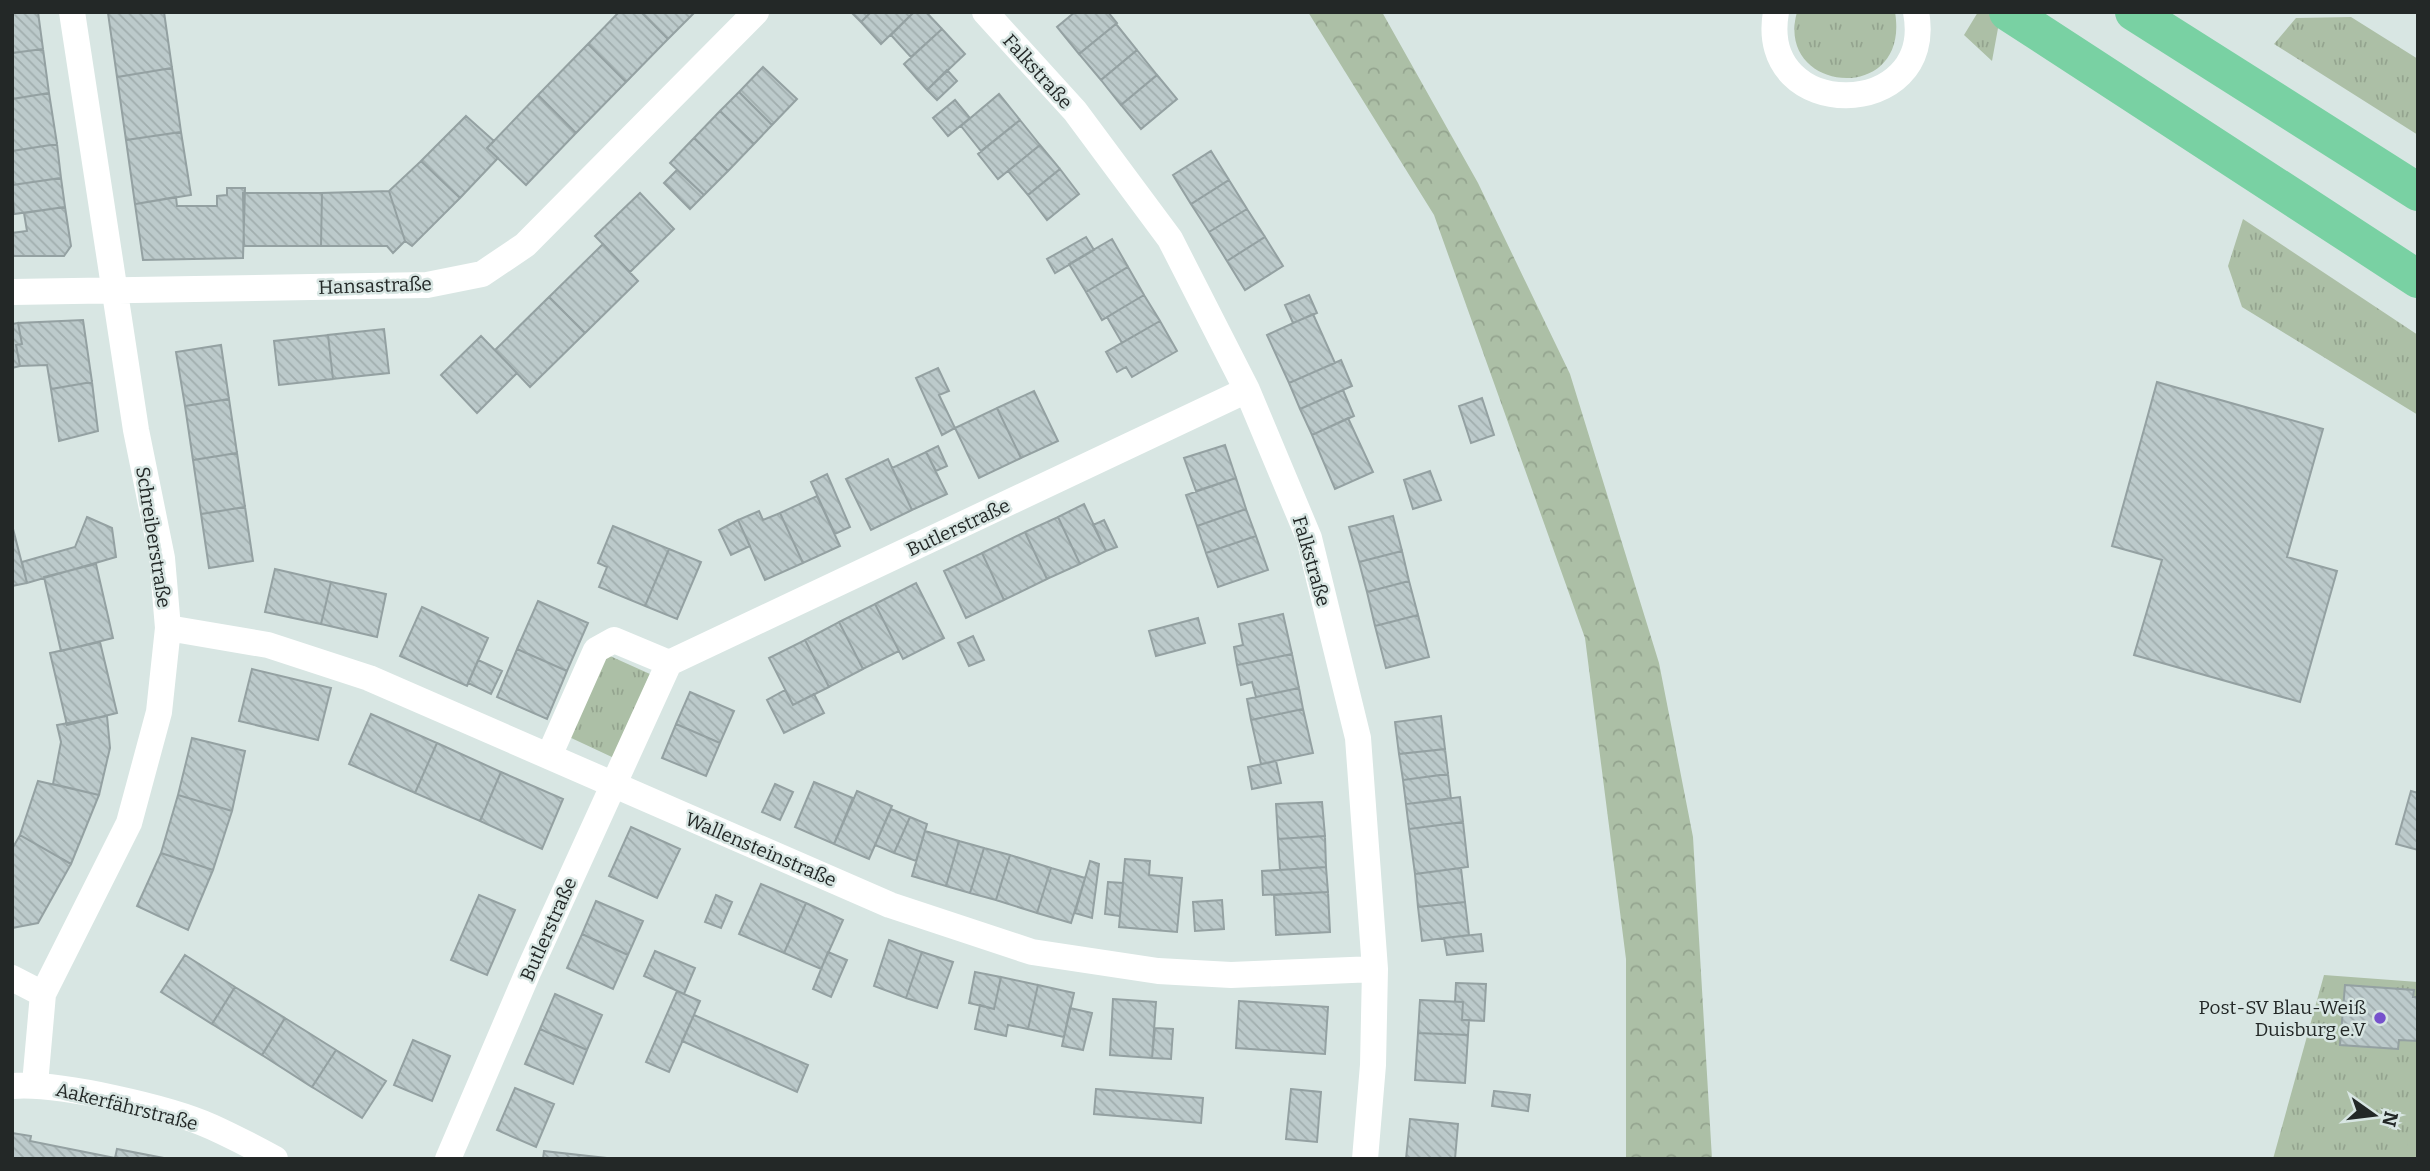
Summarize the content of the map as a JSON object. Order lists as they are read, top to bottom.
{
  "streets": {
    "street": [
      "Falkstraße",
      "Hansastraße",
      "Butlerstraße",
      "Schreiberstraße",
      "Wallensteinstraße",
      "Aakerfährstraße"
    ]
  },
  "crossings": [
    ["Falkstraße", "Butlerstraße"],
    ["Falkstraße", "Wallensteinstraße"],
    ["Hansastraße", "Schreiberstraße"],
    ["Butlerstraße", "Wallensteinstraße"],
    ["Schreiberstraße", "Wallensteinstraße"],
    ["Schreiberstraße", "Aakerfährstraße"]
  ],
  "places": ["Post-SV Blau-Weiß Duisburg e.V"],
  "north": "right"
}
